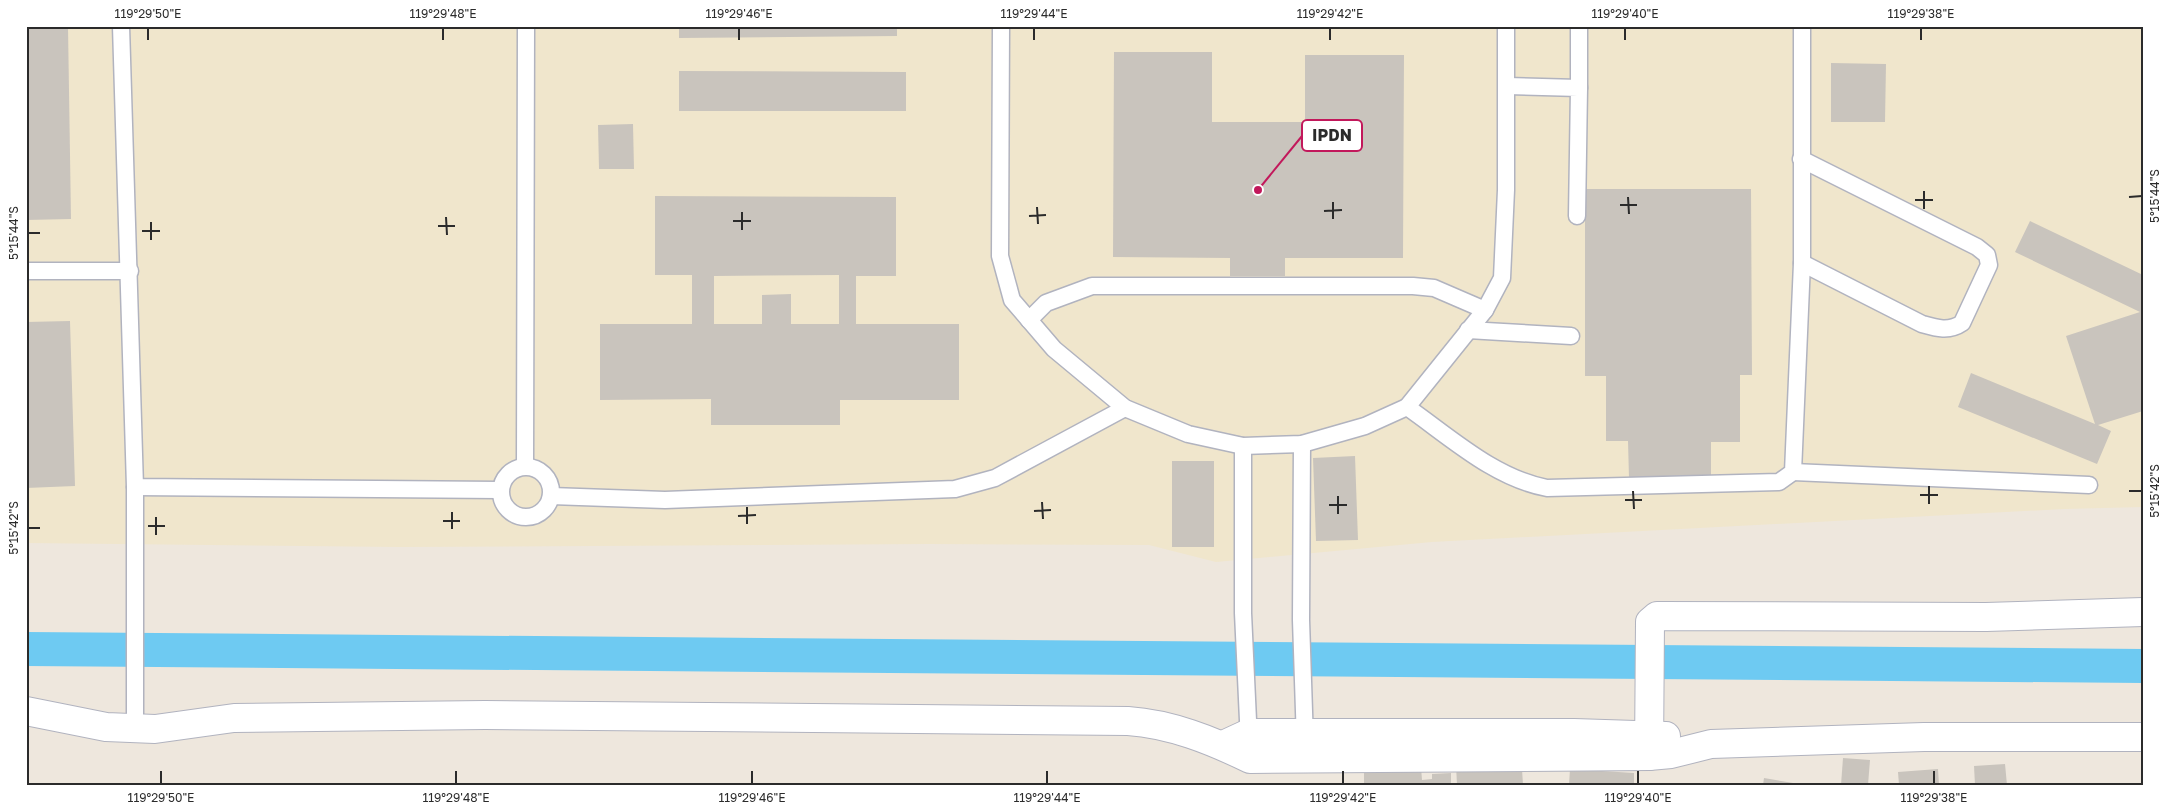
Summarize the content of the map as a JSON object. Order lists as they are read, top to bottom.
{
  "places": ["IPDN"],
  "coordinates": [
    "119°29'50\"E",
    "119°29'48\"E",
    "119°29'46\"E",
    "119°29'44\"E",
    "119°29'42\"E",
    "119°29'40\"E",
    "119°29'38\"E",
    "5°15'44\"S",
    "5°15'42\"S"
  ]
}
